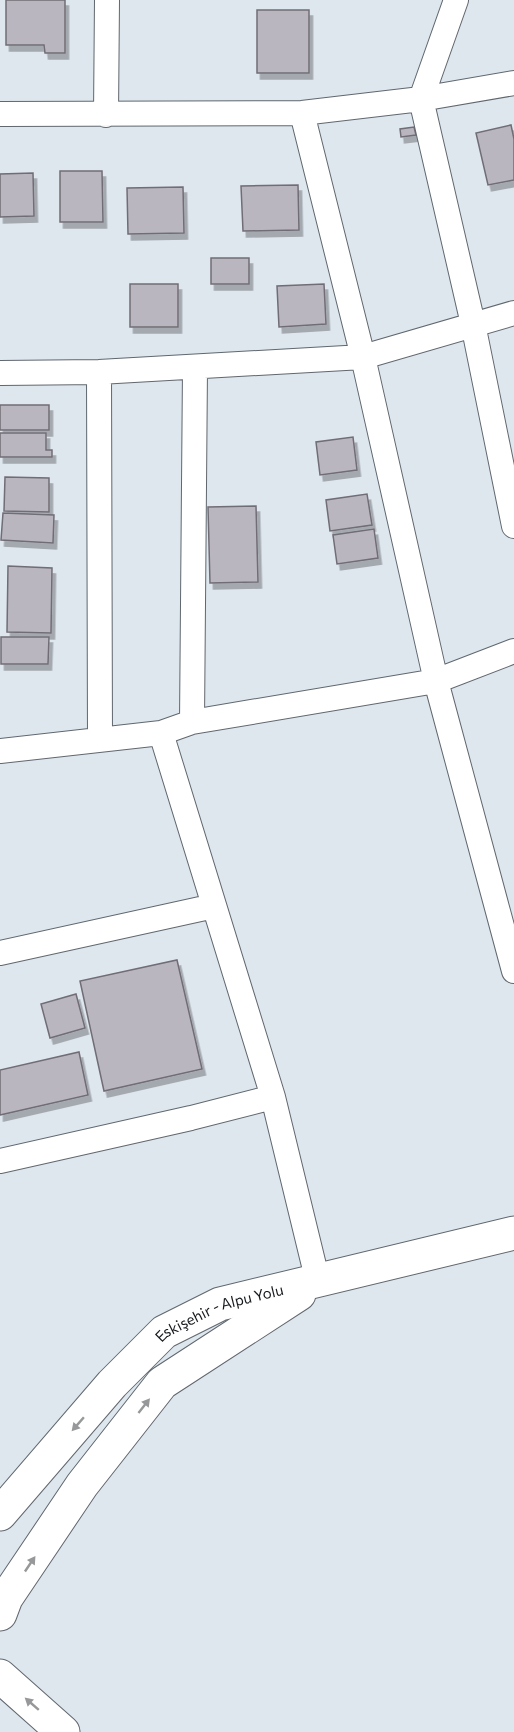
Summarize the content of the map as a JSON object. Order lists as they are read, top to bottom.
{
  "streets": {
    "main road": ["Eskişehir - Alpu Yolu"]
  }
}
